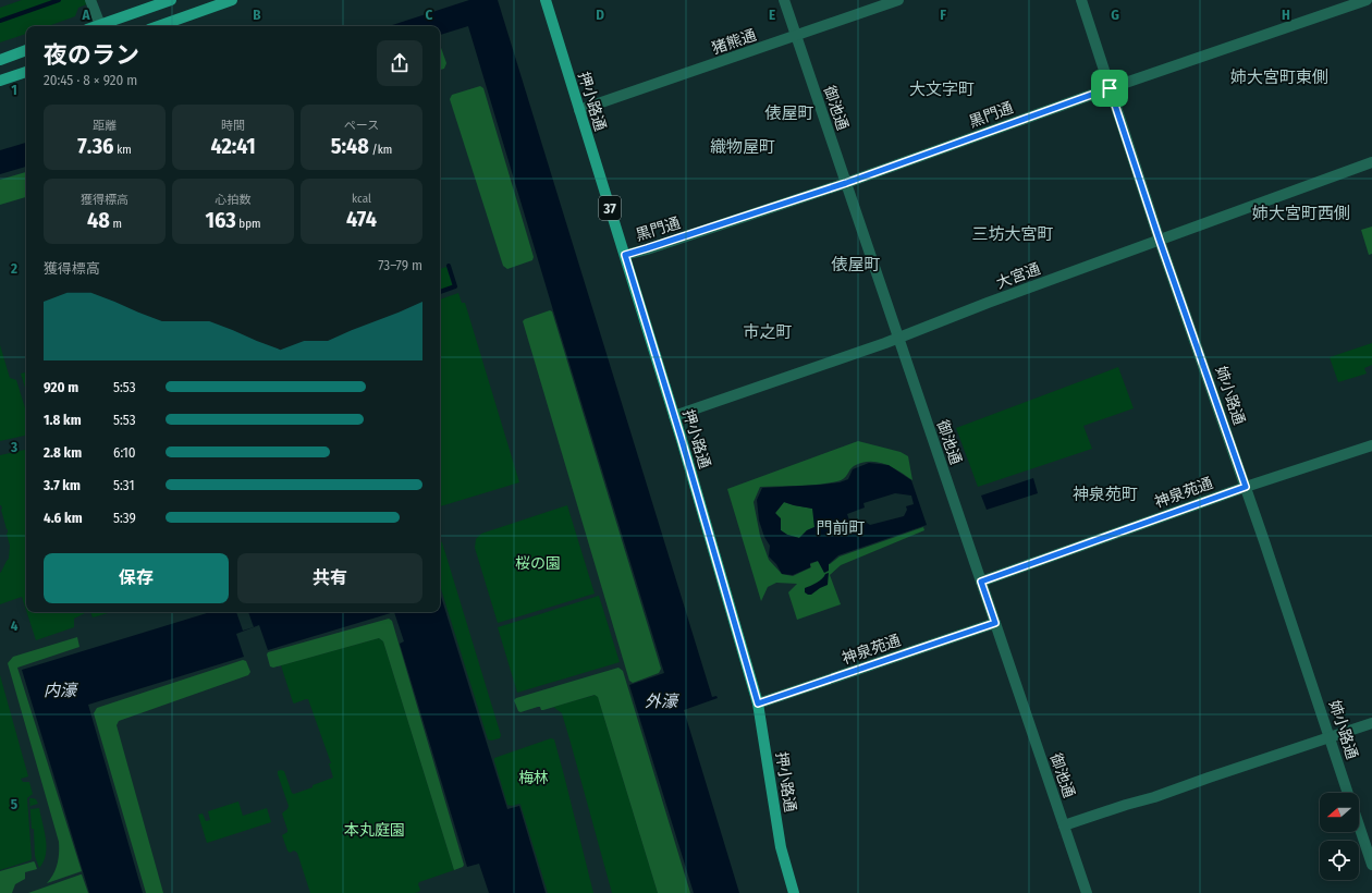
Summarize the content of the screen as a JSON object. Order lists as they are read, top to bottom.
{
  "streets": {
    "main road": ["押小路通", "37"],
    "street": [
      "猪熊通",
      "御池通",
      "黒門通",
      "大宮通",
      "姉小路通",
      "神泉苑通"
    ]
  },
  "crossings": [
    ["猪熊通", "押小路通"],
    ["猪熊通", "御池通"],
    ["押小路通", "黒門通"],
    ["押小路通", "大宮通"],
    ["押小路通", "神泉苑通"],
    ["御池通", "黒門通"],
    ["御池通", "大宮通"],
    ["御池通", "神泉苑通"],
    ["黒門通", "姉小路通"],
    ["大宮通", "姉小路通"],
    ["姉小路通", "神泉苑通"]
  ],
  "districts": [
    "姉大宮町東側",
    "大文字町",
    "俵屋町",
    "織物屋町",
    "姉大宮町西側",
    "三坊大宮町",
    "俵屋町",
    "市之町",
    "神泉苑町",
    "門前町"
  ],
  "water": ["内濠", "外濠"],
  "parks": ["桜の園", "梅林", "本丸庭園"],
  "north": "left",
  "page": {
    "heading": ["夜のラン", "20:45 · 8 × 920 m"],
    "stats": [
      ["距離", "7.36 km"],
      ["時間", "42:41"],
      ["ペース", "5:48 /km"],
      ["獲得標高", "48 m"],
      ["心拍数", "163 bpm"],
      ["kcal", "474"]
    ],
    "chart": ["獲得標高", "73–79 m"],
    "list": [
      {
        "name": "920 m",
        "note": "5:53"
      },
      {
        "name": "1.8 km",
        "note": "5:53"
      },
      {
        "name": "2.8 km",
        "note": "6:10"
      },
      {
        "name": "3.7 km",
        "note": "5:31"
      },
      {
        "name": "4.6 km",
        "note": "5:39"
      }
    ],
    "buttons": ["保存", "共有"]
  },
  "grid": {
    "columns": [
      "A",
      "B",
      "C",
      "D",
      "E",
      "F",
      "G",
      "H"
    ],
    "rows": [
      "1",
      "2",
      "3",
      "4",
      "5"
    ]
  }
}
